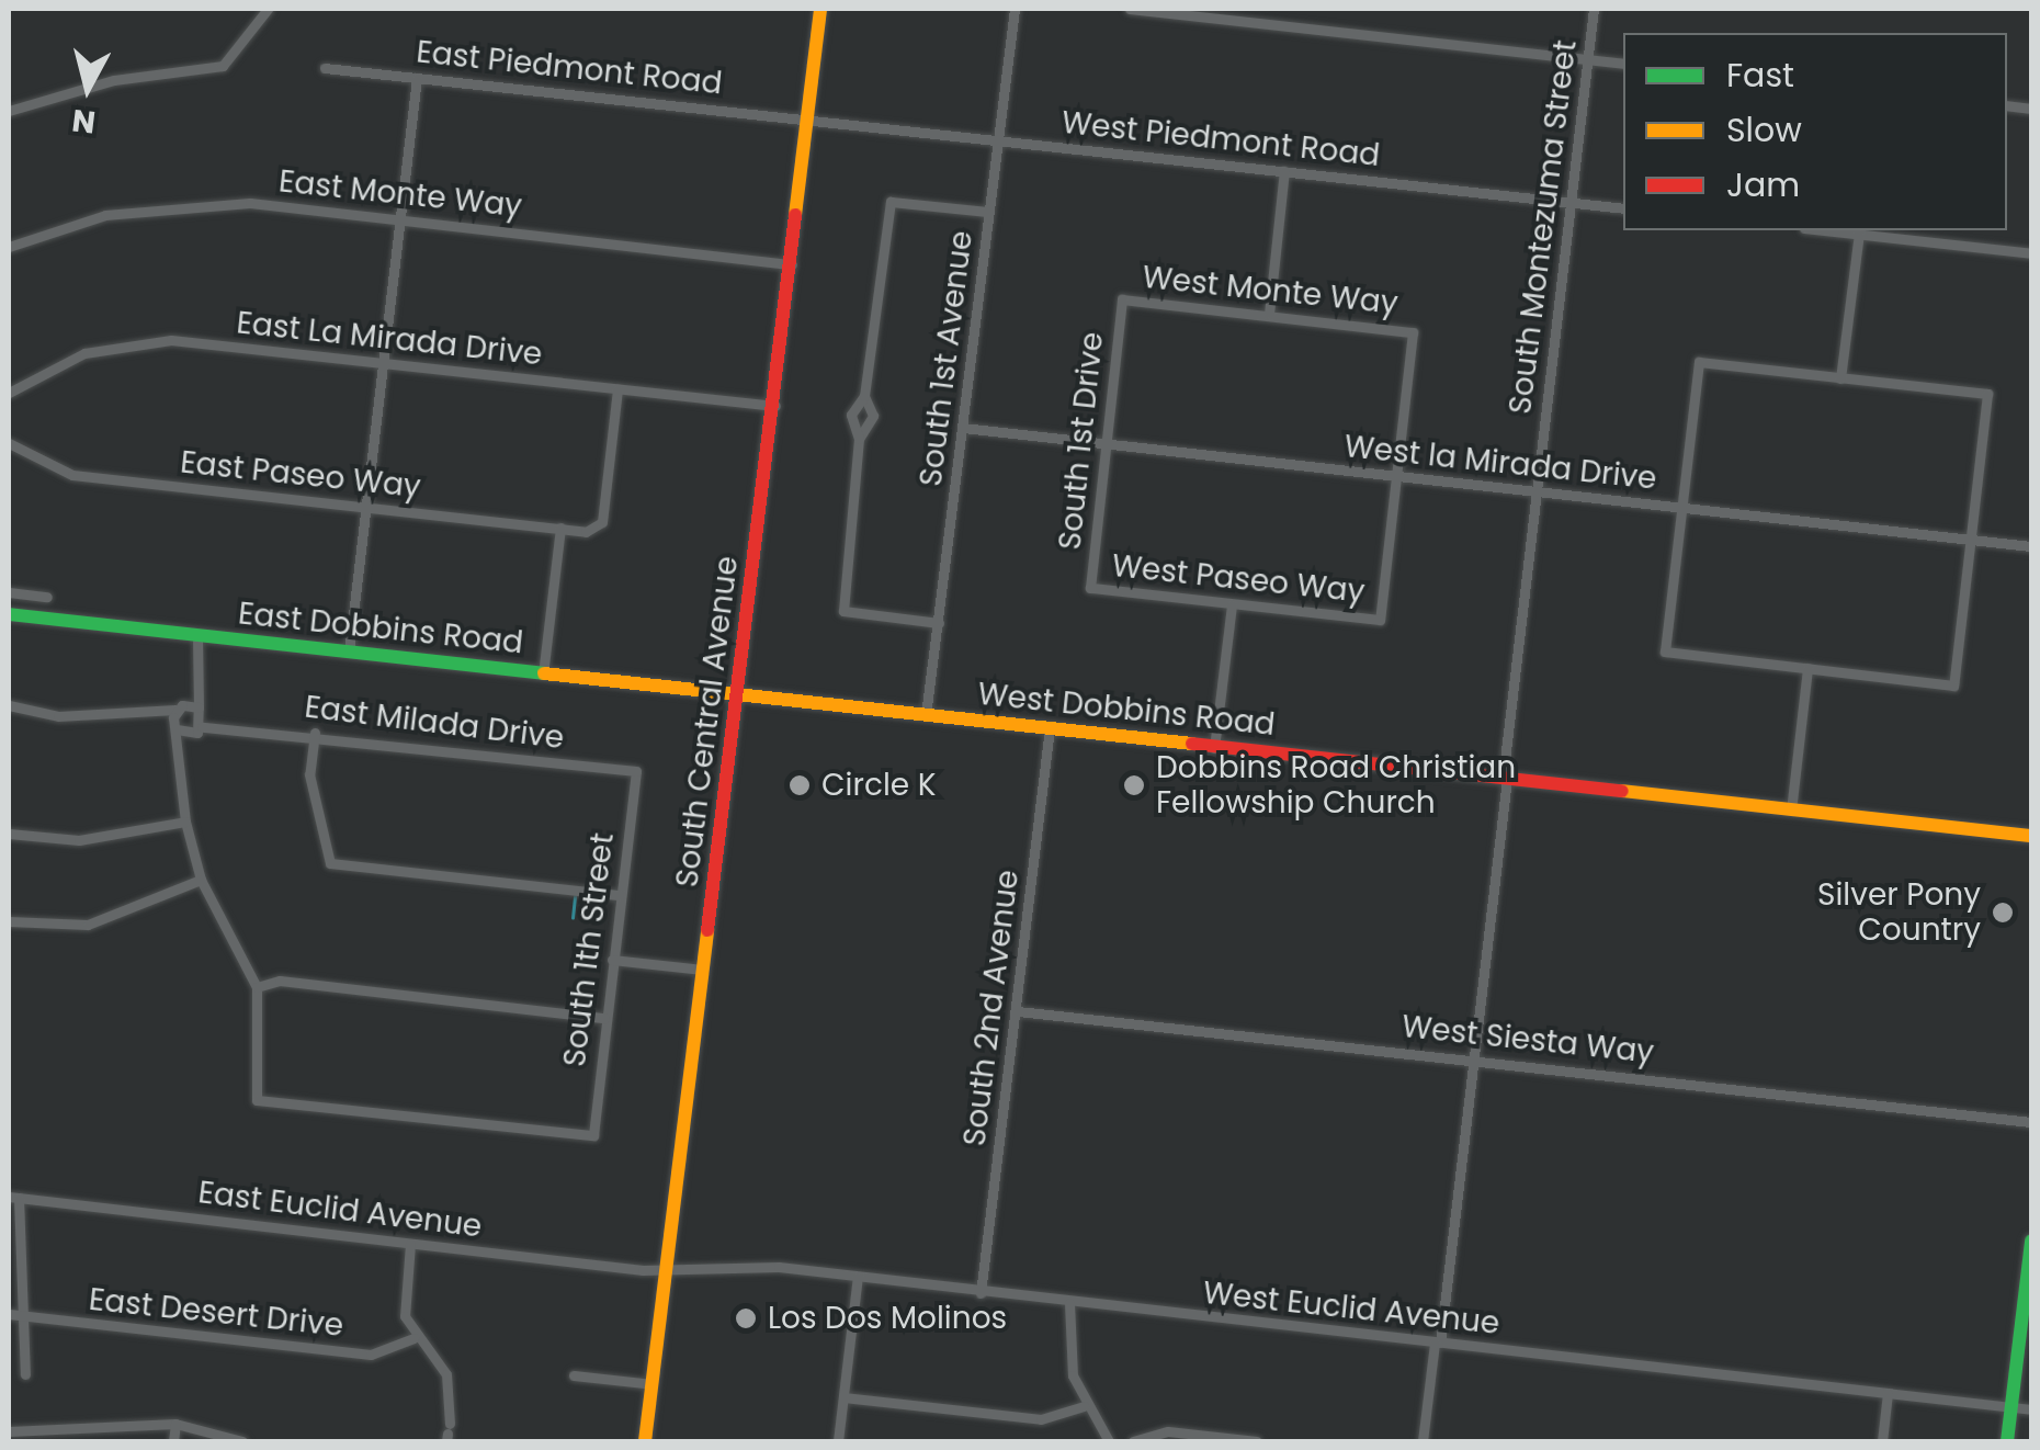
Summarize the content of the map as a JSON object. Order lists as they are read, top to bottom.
{
  "streets": {
    "main road": ["East Dobbins Road", "West Dobbins Road", "South Central Avenue"],
    "street": [
      "East Piedmont Road",
      "West Piedmont Road",
      "East Monte Way",
      "South Montezuma Street",
      "West Monte Way",
      "East La Mirada Drive",
      "South 1st Avenue",
      "South 1st Drive",
      "West la Mirada Drive",
      "East Paseo Way",
      "West Paseo Way",
      "East Milada Drive",
      "South 1th Street",
      "South 2nd Avenue",
      "West Siesta Way",
      "East Euclid Avenue",
      "West Euclid Avenue",
      "East Desert Drive"
    ]
  },
  "crossings": [
    ["East Piedmont Road", "West Piedmont Road"],
    ["East Piedmont Road", "South Central Avenue"],
    ["West Piedmont Road", "South Montezuma Street"],
    ["West Piedmont Road", "South 1st Avenue"],
    ["West Piedmont Road", "South Central Avenue"],
    ["East Monte Way", "South Central Avenue"],
    ["South Montezuma Street", "West la Mirada Drive"],
    ["South Montezuma Street", "West Dobbins Road"],
    ["South Montezuma Street", "West Siesta Way"],
    ["South Montezuma Street", "West Euclid Avenue"],
    ["West Monte Way", "South 1st Drive"],
    ["West Monte Way", "West la Mirada Drive"],
    ["West Monte Way", "West Paseo Way"],
    ["East La Mirada Drive", "East Paseo Way"],
    ["East La Mirada Drive", "South Central Avenue"],
    ["South 1st Avenue", "West la Mirada Drive"],
    ["South 1st Avenue", "West Dobbins Road"],
    ["South 1st Drive", "West la Mirada Drive"],
    ["South 1st Drive", "West Paseo Way"],
    ["West la Mirada Drive", "West Paseo Way"],
    ["East Dobbins Road", "West Dobbins Road"],
    ["East Dobbins Road", "South Central Avenue"],
    ["West Dobbins Road", "South Central Avenue"],
    ["West Dobbins Road", "South 2nd Avenue"],
    ["South Central Avenue", "East Euclid Avenue"],
    ["South Central Avenue", "West Euclid Avenue"],
    ["East Milada Drive", "South 1th Street"],
    ["South 2nd Avenue", "West Siesta Way"],
    ["South 2nd Avenue", "West Euclid Avenue"],
    ["East Euclid Avenue", "West Euclid Avenue"]
  ],
  "places": [
    "Circle K",
    "Dobbins Road Christian Fellowship Church",
    "Silver Pony Country",
    "Los Dos Molinos"
  ],
  "legend": ["Fast", "Slow", "Jam"],
  "north": "bottom"
}
